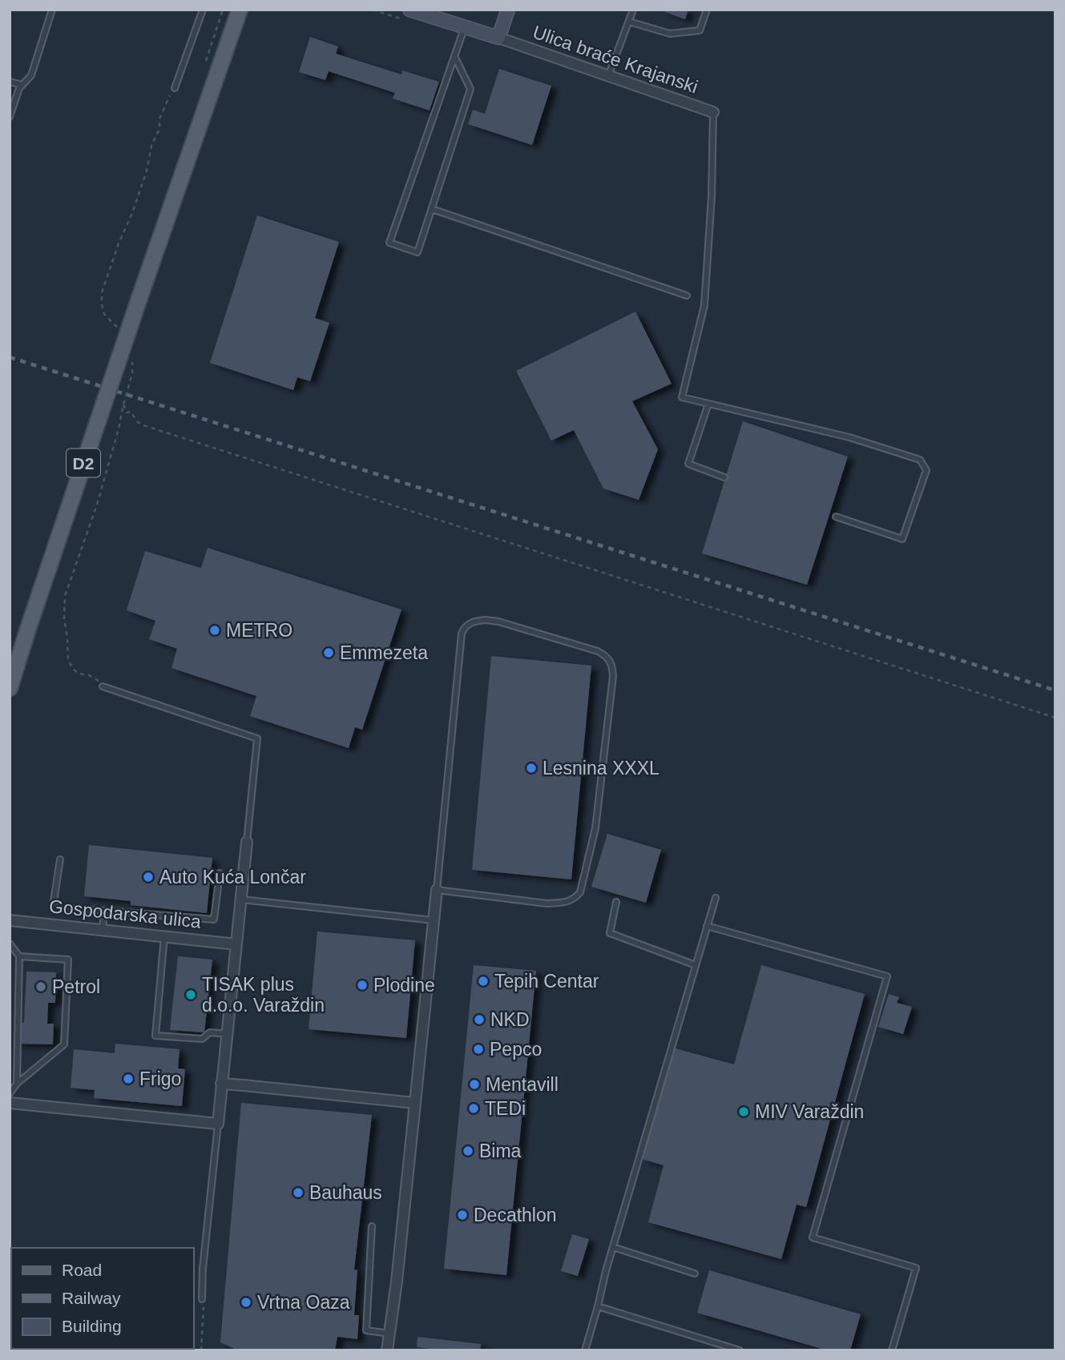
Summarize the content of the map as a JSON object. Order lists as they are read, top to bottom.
{
  "streets": {
    "main road": ["Ulica braće Krajanski", "D2"],
    "street": ["Gospodarska ulica"]
  },
  "places": [
    "METRO",
    "Emmezeta",
    "Lesnina XXXL",
    "Auto Kuća Lončar",
    "Tepih Centar",
    "Plodine",
    "Petrol",
    "TISAK plus d.o.o. Varaždin",
    "NKD",
    "Pepco",
    "Frigo",
    "Mentavill",
    "TEDi",
    "MIV Varaždin",
    "Bima",
    "Bauhaus",
    "Decathlon",
    "Vrtna Oaza"
  ],
  "legend": ["Road", "Railway", "Building"]
}
